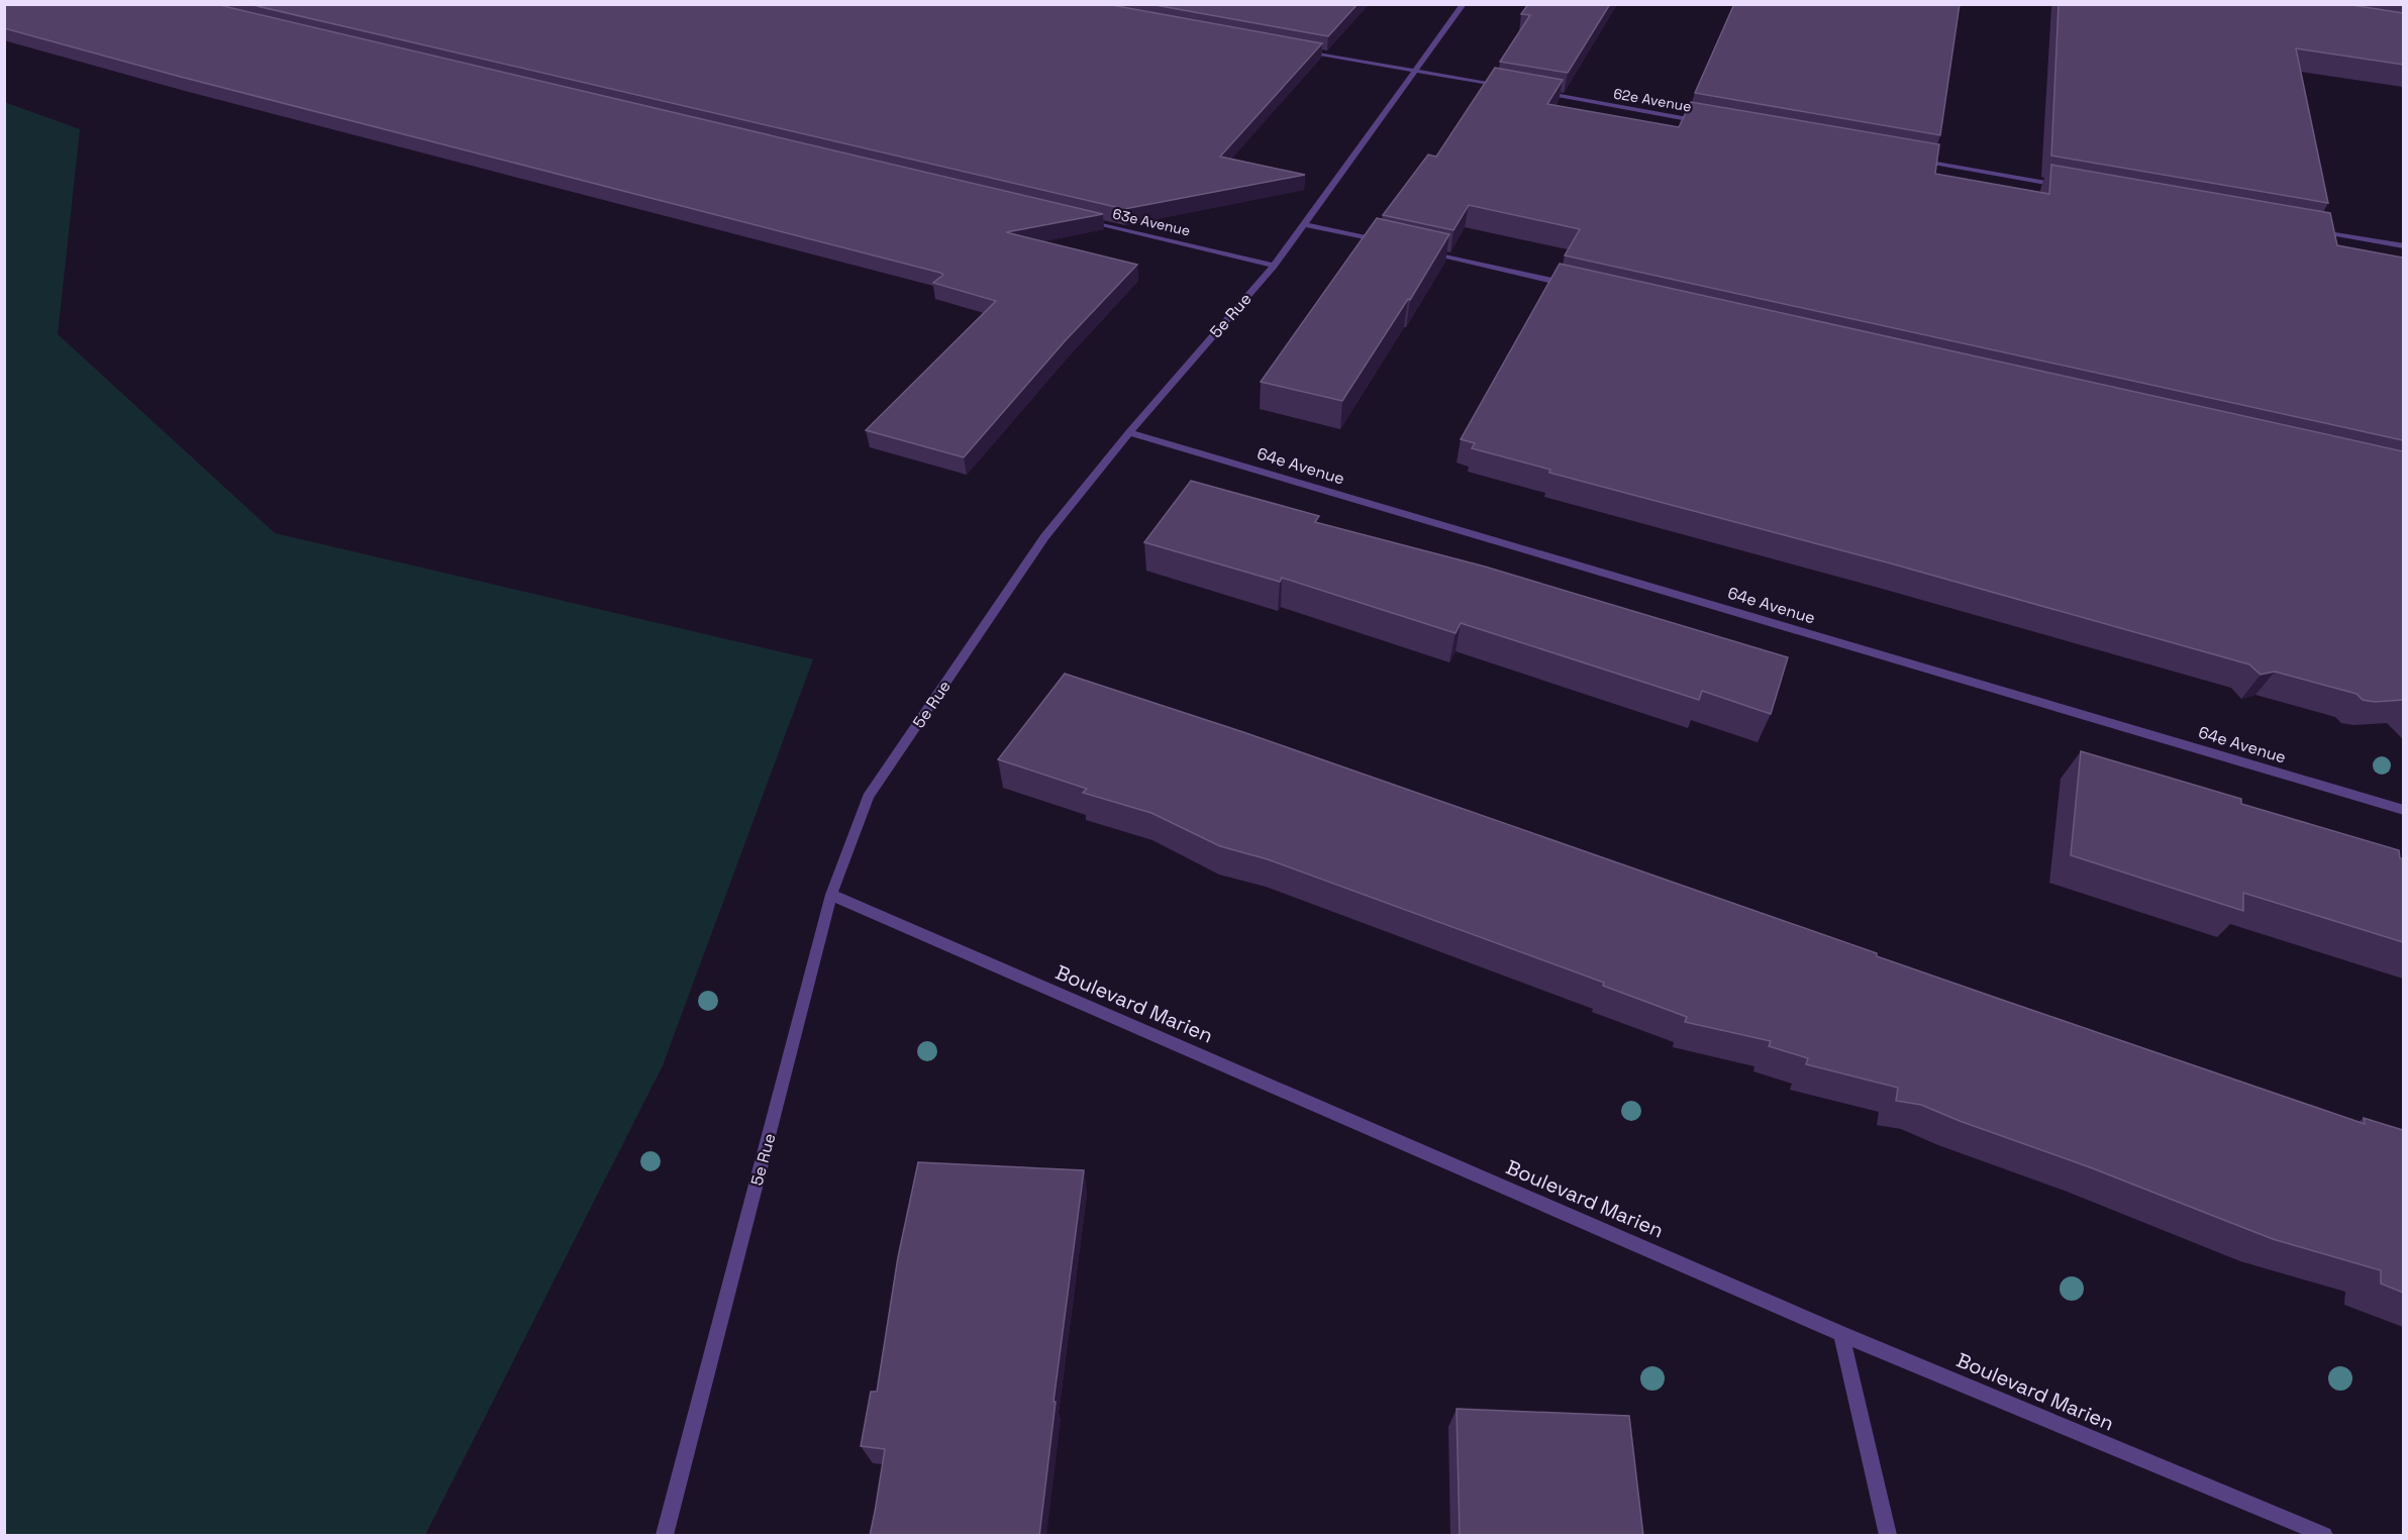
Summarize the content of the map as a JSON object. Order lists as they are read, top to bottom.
{
  "streets": {
    "street": [
      "62e Avenue",
      "63e Avenue",
      "5e Rue",
      "64e Avenue",
      "Boulevard Marien"
    ]
  },
  "crossings": [
    ["63e Avenue", "5e Rue"],
    ["5e Rue", "64e Avenue"],
    ["5e Rue", "Boulevard Marien"]
  ]
}
